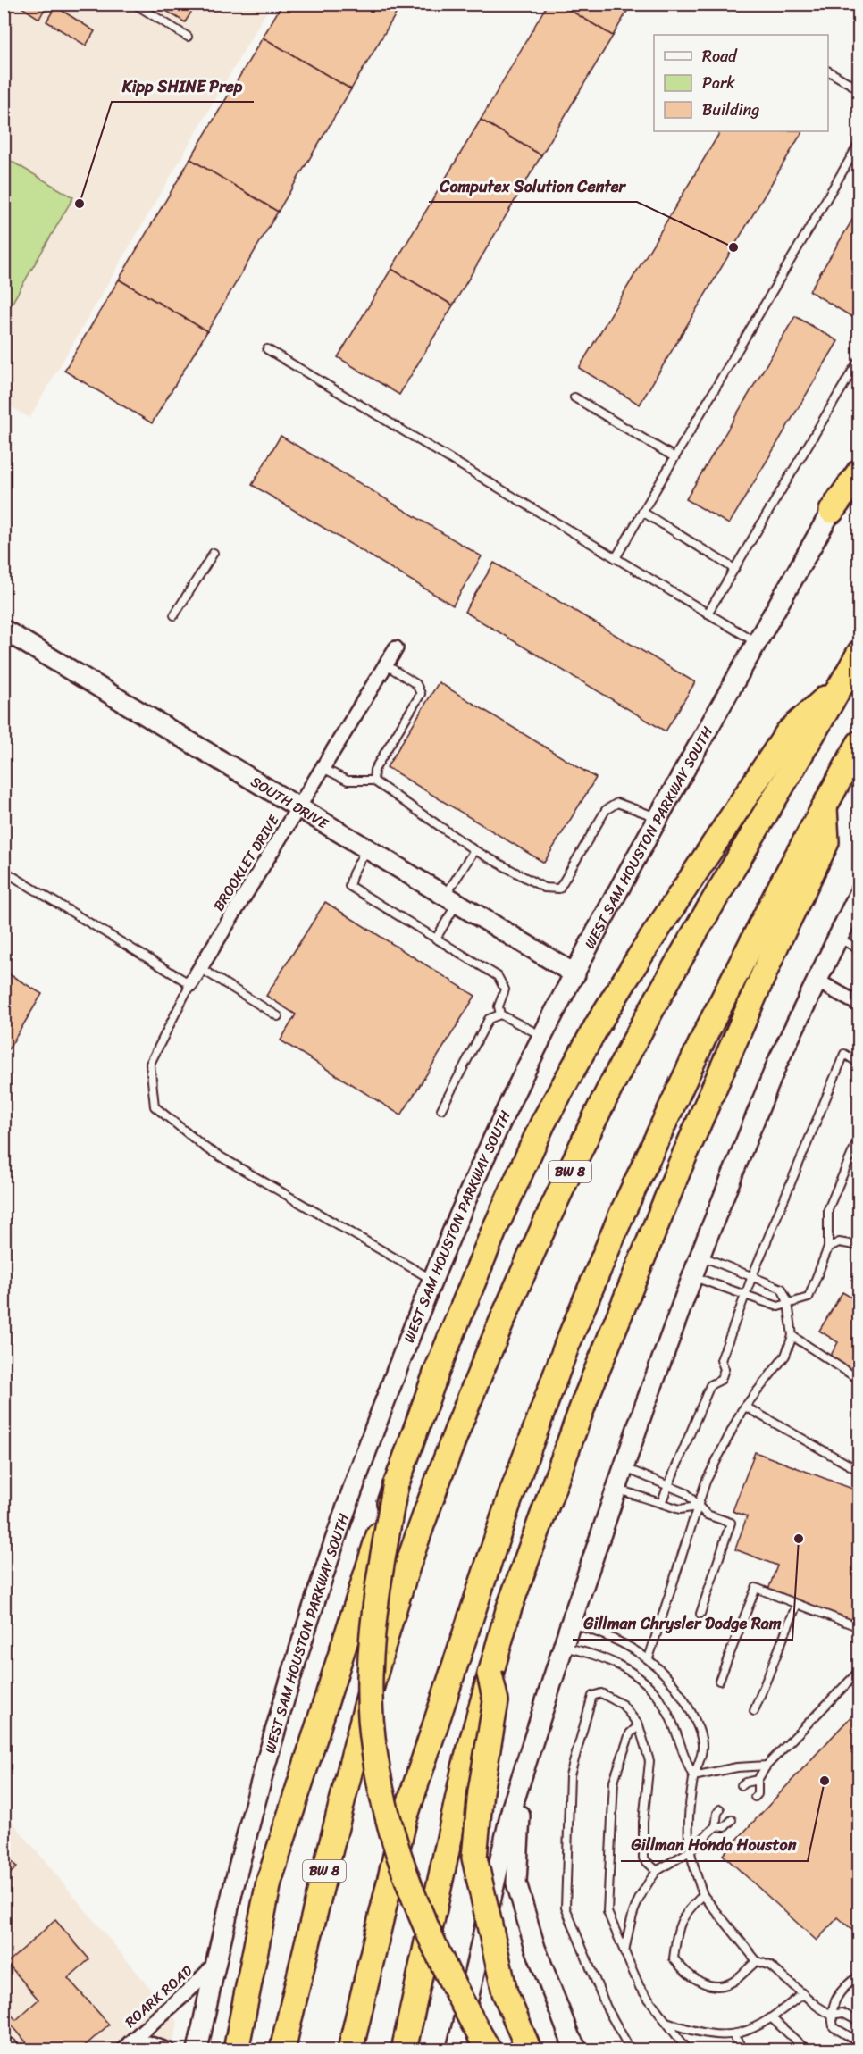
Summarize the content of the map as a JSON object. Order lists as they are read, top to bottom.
{
  "streets": {
    "highway": ["BW 8"],
    "main road": ["SOUTH DRIVE", "WEST SAM HOUSTON PARKWAY SOUTH"],
    "street": ["BROOKLET DRIVE", "ROARK ROAD"]
  },
  "crossings": [
    ["SOUTH DRIVE", "WEST SAM HOUSTON PARKWAY SOUTH"],
    ["SOUTH DRIVE", "BROOKLET DRIVE"],
    ["WEST SAM HOUSTON PARKWAY SOUTH", "ROARK ROAD"]
  ],
  "places": [
    "Kipp SHINE Prep",
    "Computex Solution Center",
    "Gillman Chrysler Dodge Ram",
    "Gillman Honda Houston"
  ],
  "legend": ["Road", "Park", "Building"]
}
